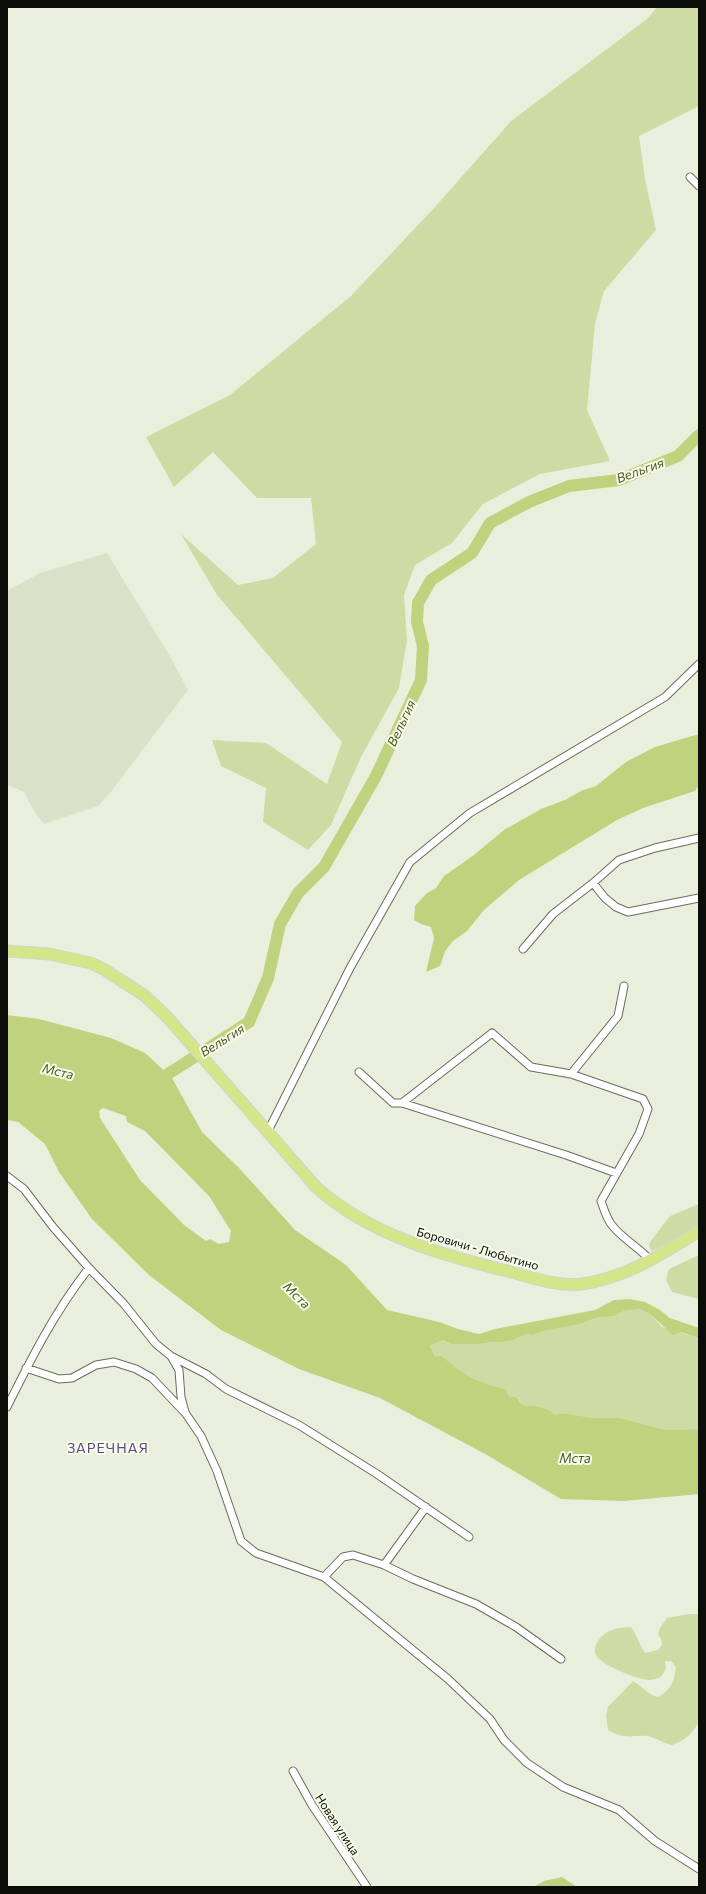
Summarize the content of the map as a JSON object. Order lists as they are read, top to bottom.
{
  "streets": {
    "main road": ["Боровичи - Любытино"],
    "street": ["Новая улица"]
  },
  "districts": ["ЗАРЕЧНАЯ"],
  "water": ["Вельгия", "Мста"]
}
